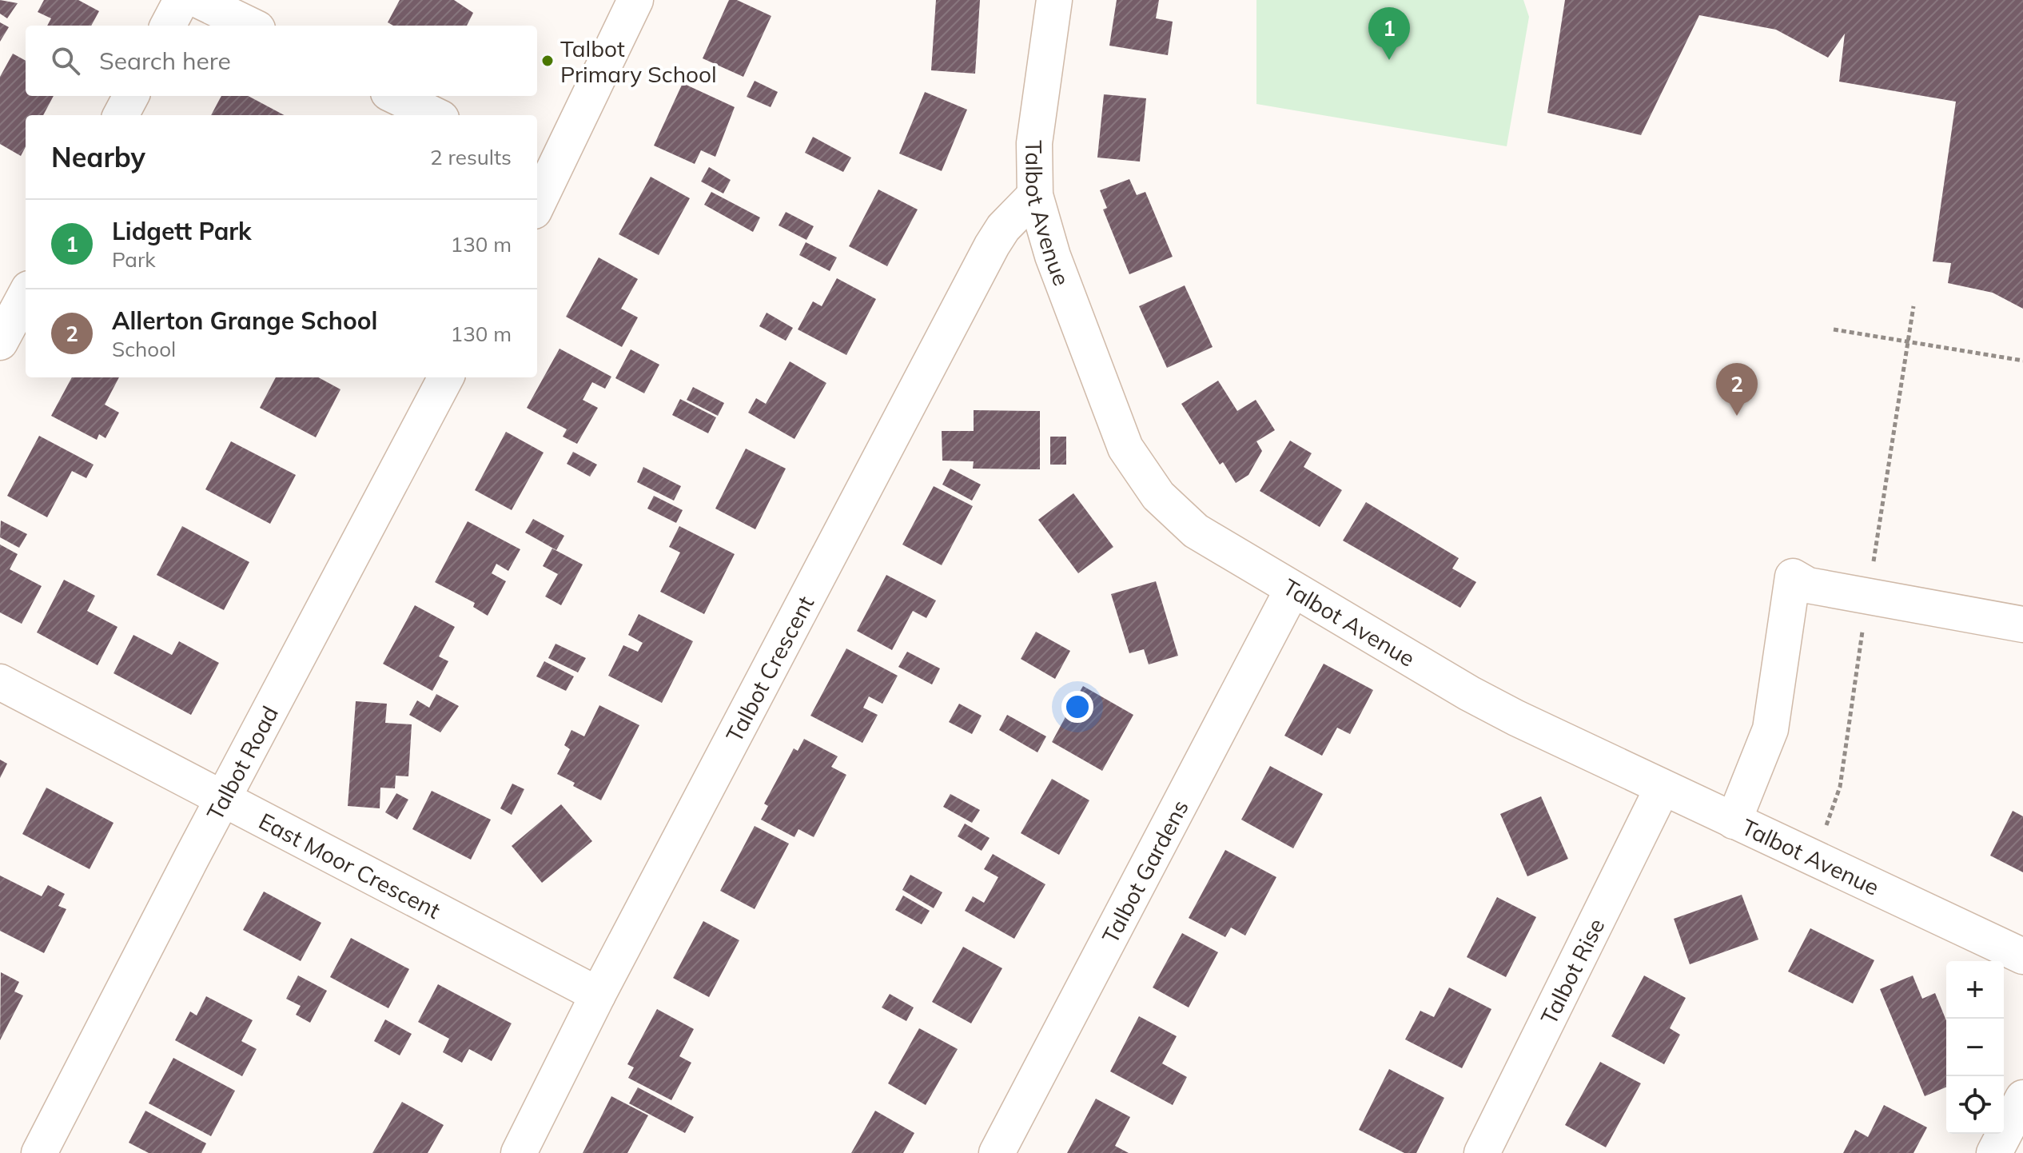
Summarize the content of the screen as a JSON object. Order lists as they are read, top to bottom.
{
  "streets": {
    "street": [
      "Talbot Avenue",
      "Talbot Crescent",
      "Talbot Road",
      "East Moor Crescent",
      "Talbot Gardens",
      "Talbot Rise"
    ]
  },
  "crossings": [
    ["Talbot Avenue", "Talbot Crescent"],
    ["Talbot Avenue", "Talbot Gardens"],
    ["Talbot Avenue", "Talbot Rise"],
    ["Talbot Crescent", "East Moor Crescent"],
    ["Talbot Road", "East Moor Crescent"]
  ],
  "places": ["Talbot Primary School"],
  "page": {
    "pins": ["1", "2"],
    "search": "Search here",
    "heading": ["Nearby", "2 results"],
    "list": [
      {
        "mark": "1",
        "name": "Lidgett Park",
        "note": "Park",
        "value": "130 m"
      },
      {
        "mark": "2",
        "name": "Allerton Grange School",
        "note": "School",
        "value": "130 m"
      }
    ],
    "map_buttons": ["+", "−"]
  }
}
